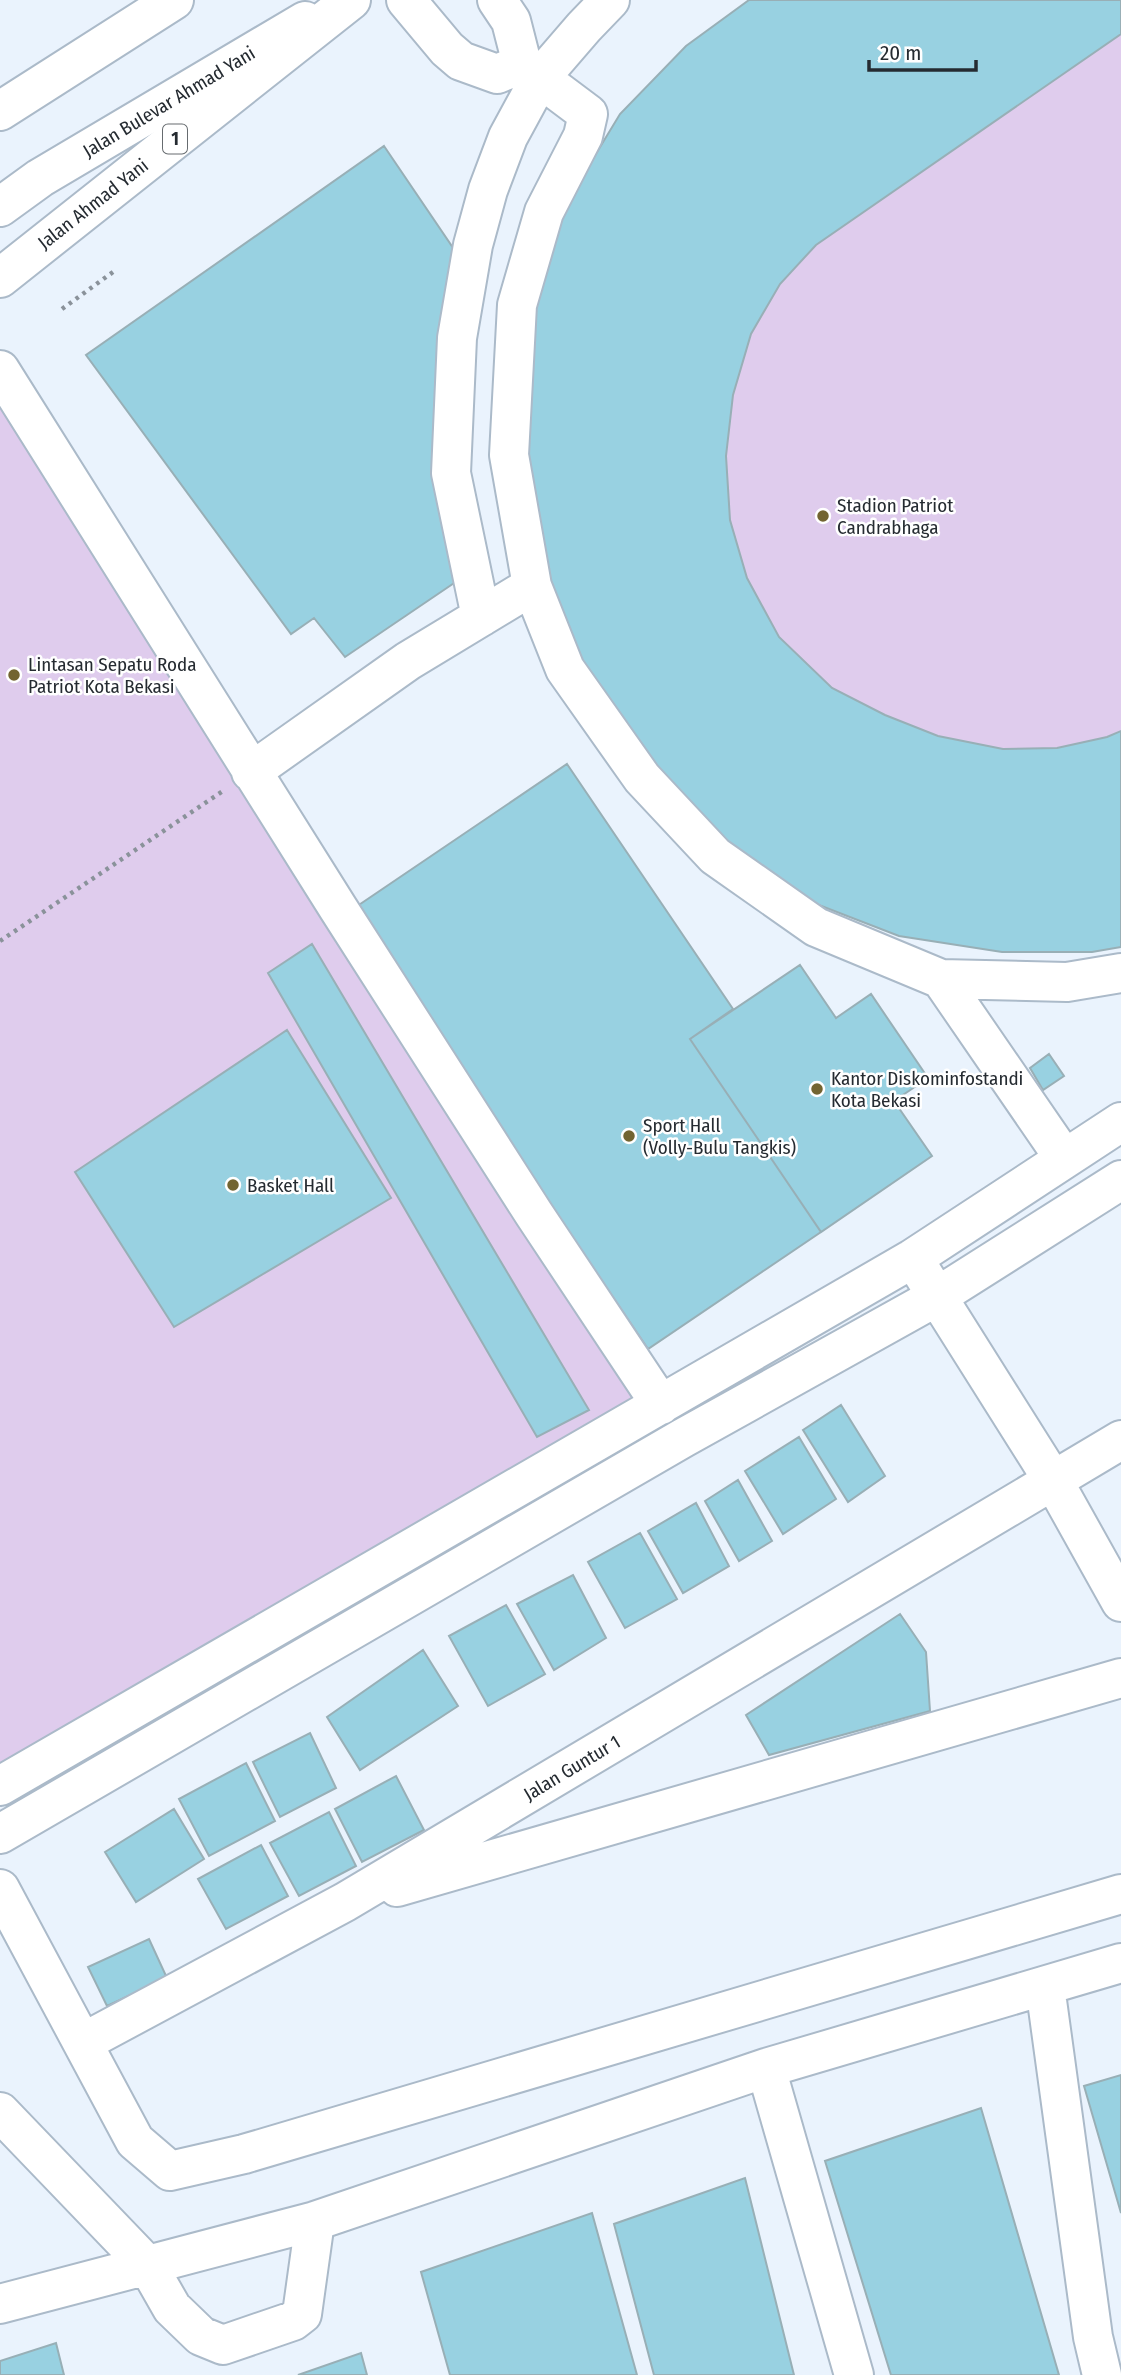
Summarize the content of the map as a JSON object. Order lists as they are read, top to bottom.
{
  "streets": {
    "main road": [
      "Jalan Bulevar Ahmad Yani",
      "1",
      "Jalan Ahmad Yani",
      "Jalan Guntur 1"
    ]
  },
  "places": [
    "Stadion Patriot Candrabhaga",
    "Lintasan Sepatu Roda Patriot Kota Bekasi",
    "Kantor Diskominfostandi Kota Bekasi",
    "Sport Hall (Volly-Bulu Tangkis)",
    "Basket Hall"
  ],
  "scale_bar": "20 m"
}
